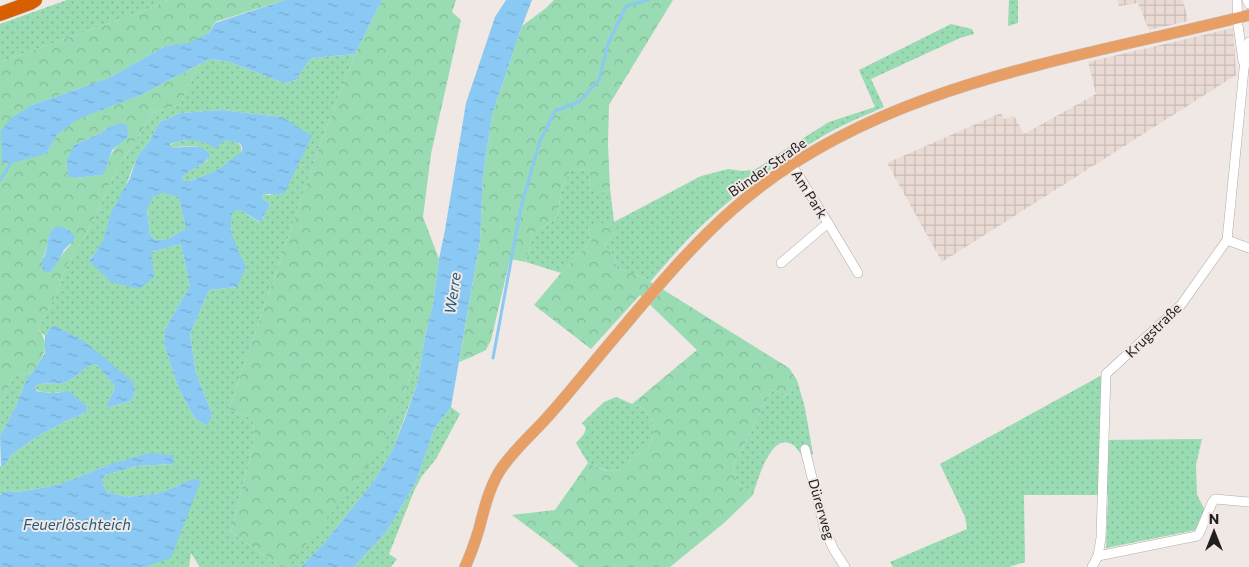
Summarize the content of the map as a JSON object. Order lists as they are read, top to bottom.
{
  "streets": {
    "main road": ["Bünder Straße"],
    "street": ["Am Park", "Krugstraße", "Dürerweg"]
  },
  "crossings": [
    ["Bünder Straße", "Am Park"],
    ["Bünder Straße", "Krugstraße"]
  ],
  "water": ["Werre", "Feuerlöschteich"],
  "north": "top"
}
